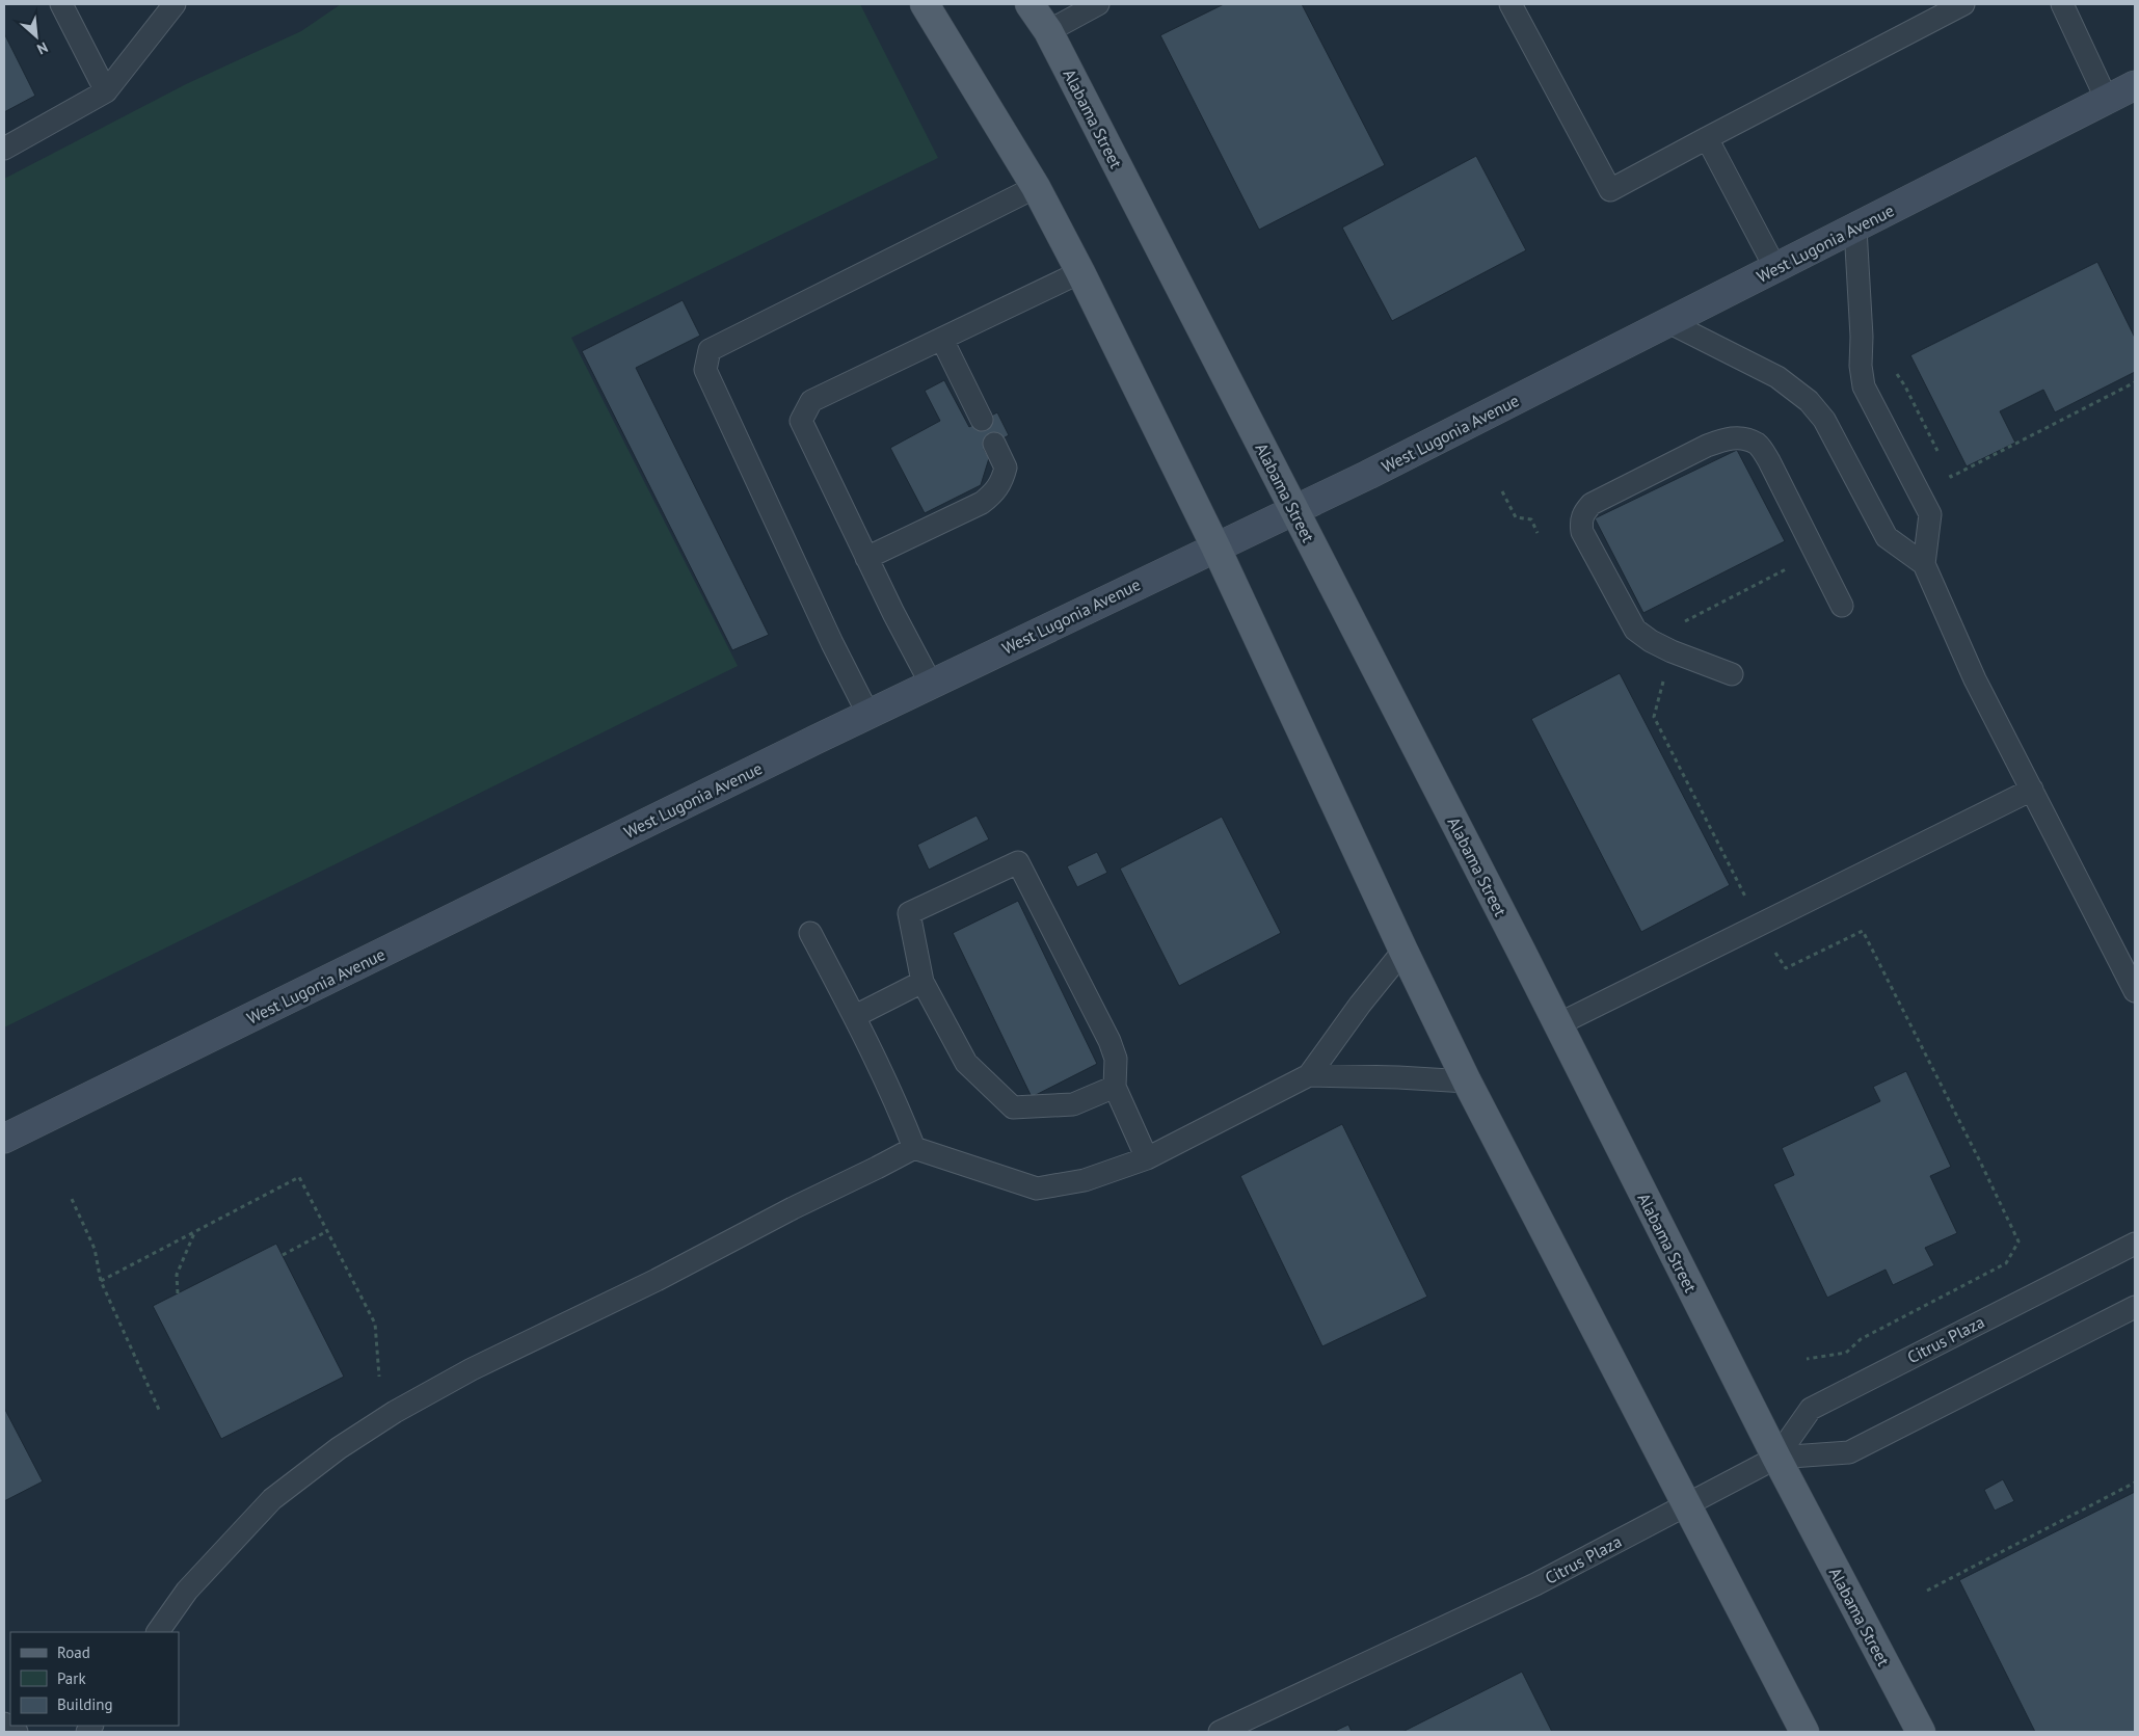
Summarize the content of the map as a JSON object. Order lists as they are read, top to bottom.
{
  "streets": {
    "main road": ["Alabama Street", "West Lugonia Avenue"],
    "lane": ["Citrus Plaza"]
  },
  "crossings": [
    ["Alabama Street", "West Lugonia Avenue"],
    ["Alabama Street", "Citrus Plaza"]
  ],
  "legend": ["Road", "Park", "Building"],
  "north": "bottom right"
}
